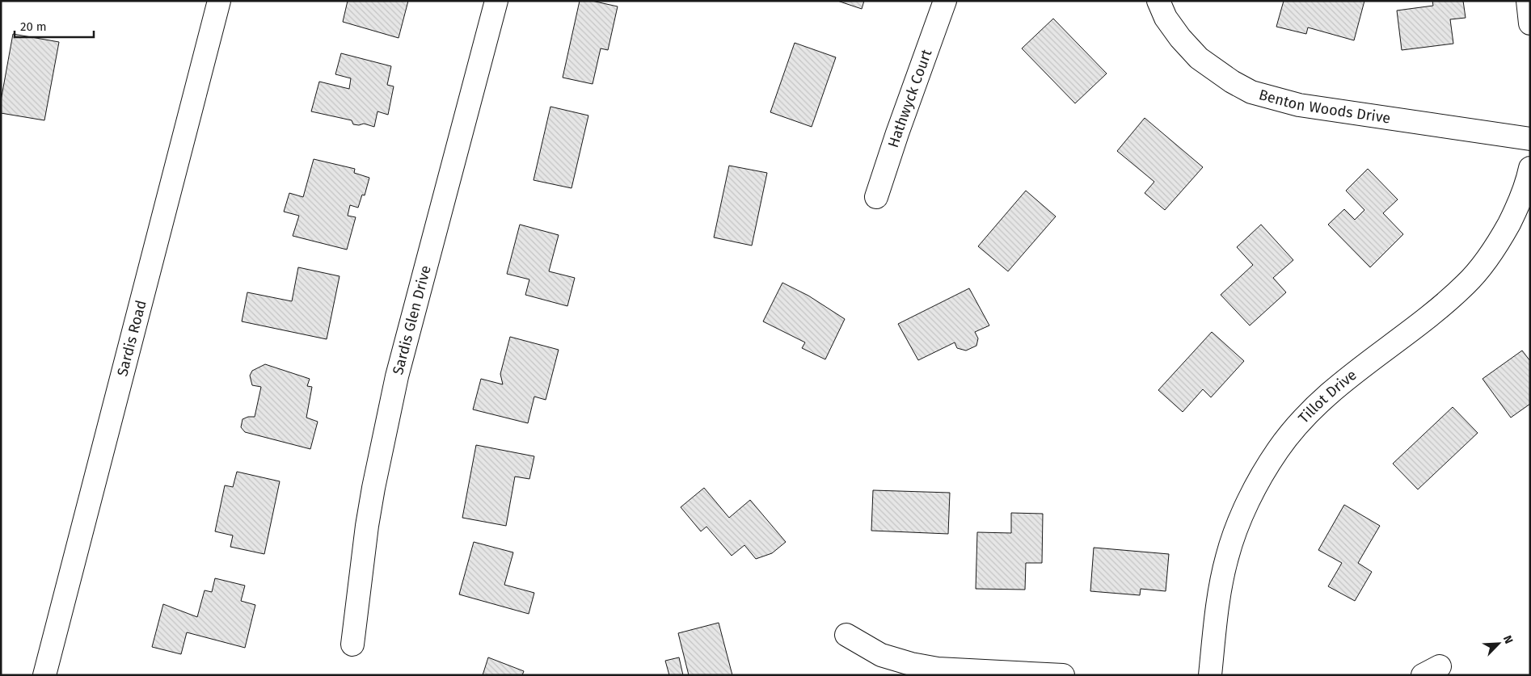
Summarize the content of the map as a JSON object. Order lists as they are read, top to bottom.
{
  "streets": {
    "street": [
      "Hathwyck Court",
      "Benton Woods Drive",
      "Sardis Glen Drive",
      "Sardis Road",
      "Tillot Drive"
    ]
  },
  "scale_bar": "20 m",
  "north": "top right"
}
